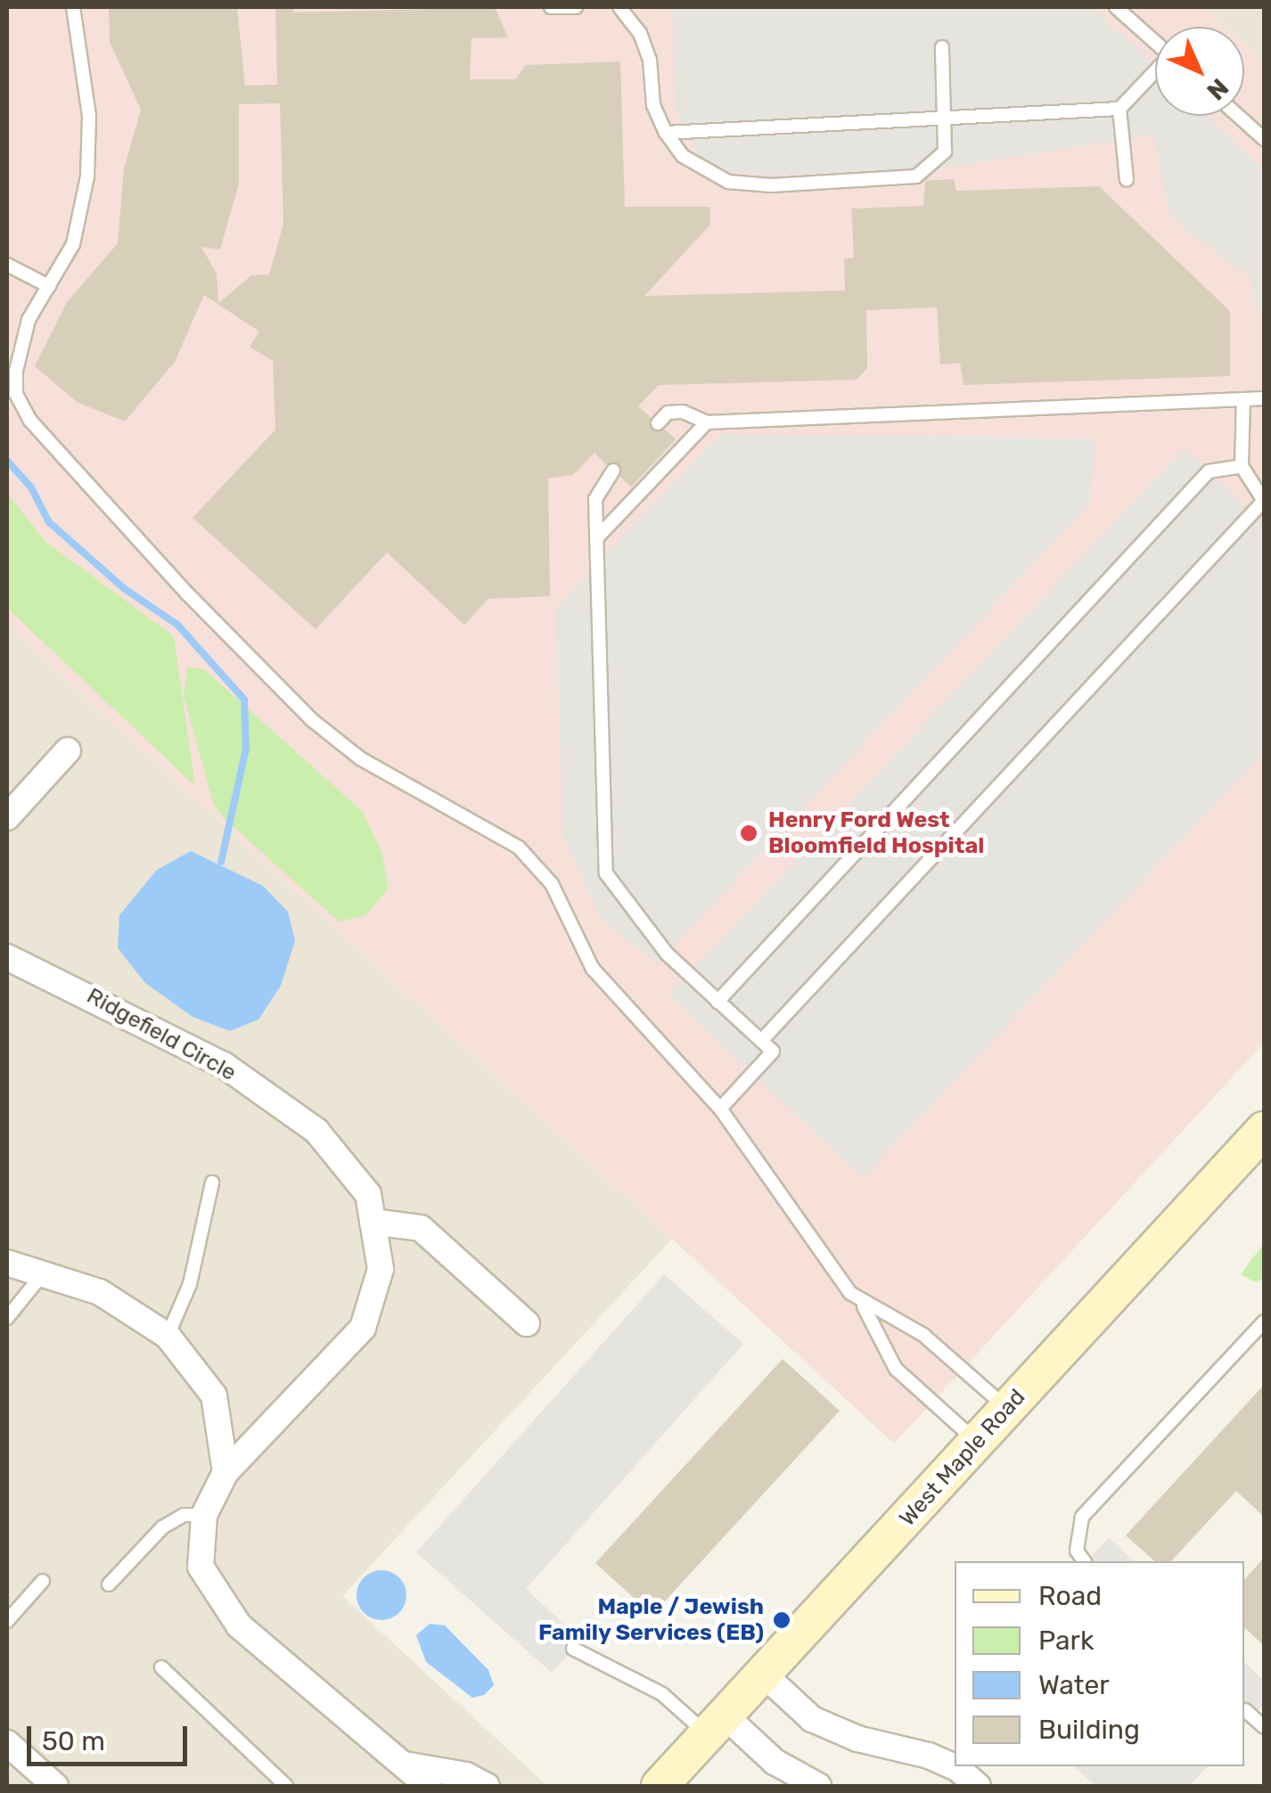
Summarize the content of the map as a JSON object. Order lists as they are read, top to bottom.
{
  "streets": {
    "main road": ["West Maple Road"],
    "street": ["Ridgefield Circle"]
  },
  "places": ["Henry Ford West Bloomfield Hospital", "Maple / Jewish Family Services (EB)"],
  "legend": [
    "Road",
    "Park",
    "Water",
    "Building"
  ],
  "scale_bar": "50 m",
  "north": "bottom right"
}
